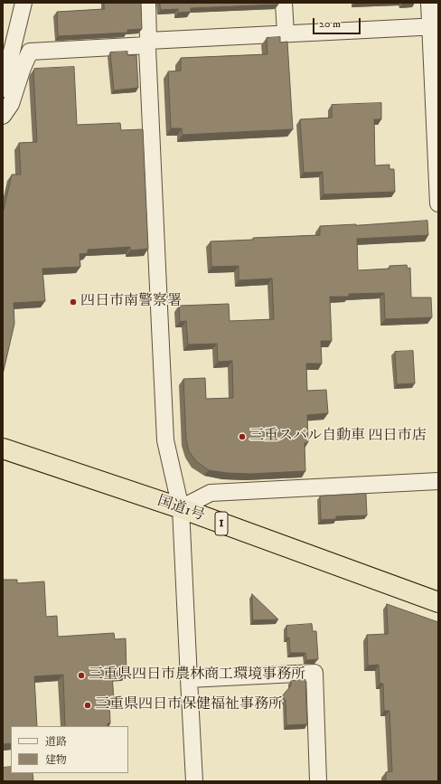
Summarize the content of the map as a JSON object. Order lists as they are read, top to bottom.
{
  "streets": {
    "highway": ["国道1号", "1"]
  },
  "places": [
    "四日市南警察署",
    "三重スバル自動車 四日市店",
    "三重県四日市農林商工環境事務所",
    "三重県四日市保健福祉事務所"
  ],
  "legend": ["道路", "建物"],
  "scale_bar": "20 m"
}
